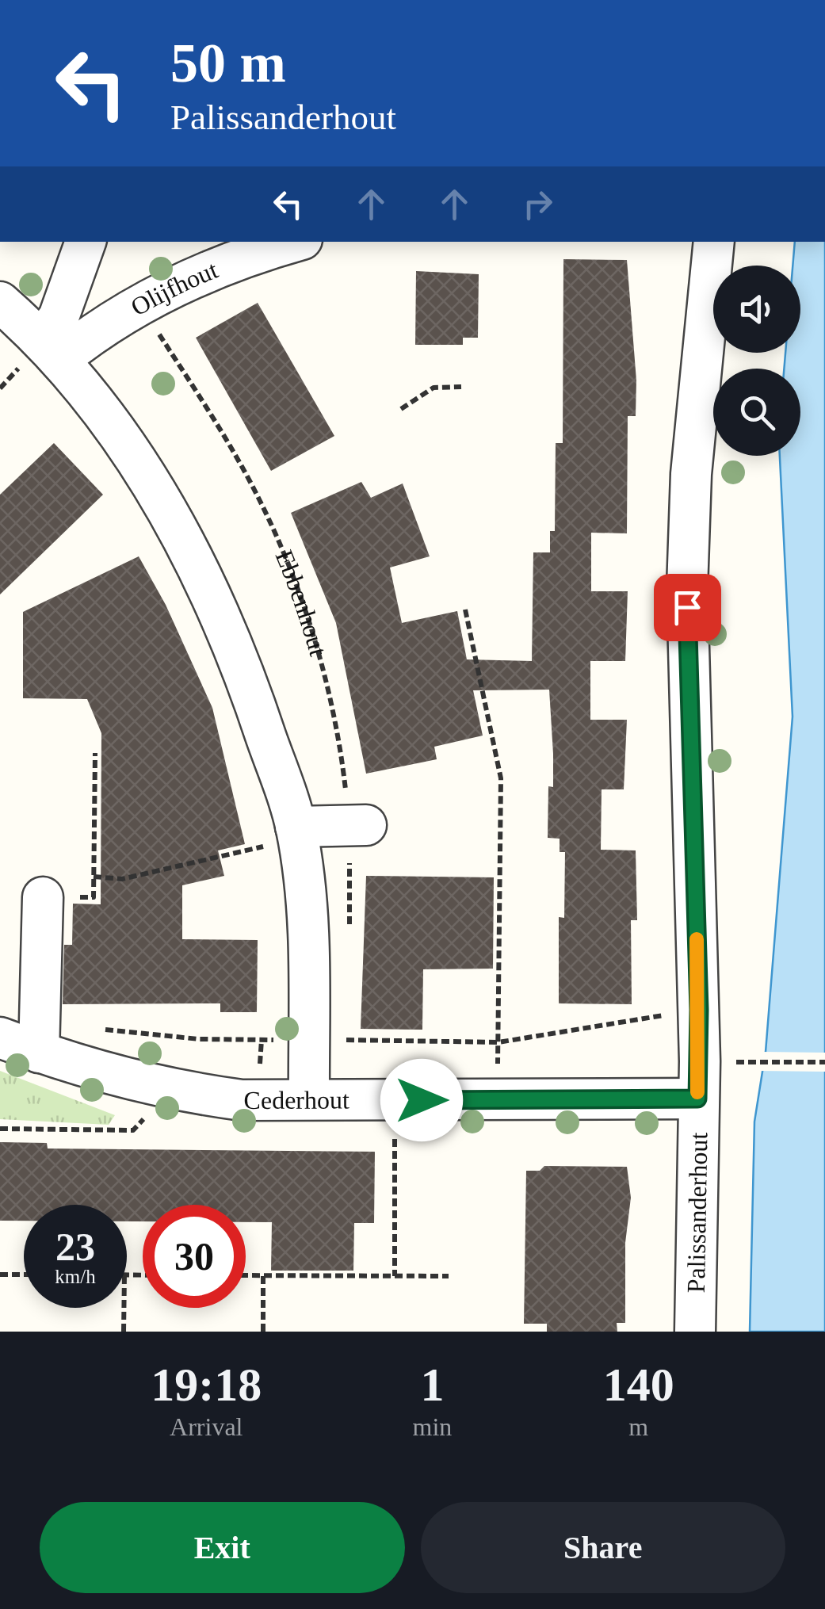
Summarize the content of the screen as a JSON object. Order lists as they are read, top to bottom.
{
  "streets": {
    "street": ["Olijfhout", "Cederhout", "Palissanderhout"],
    "path": ["Ebbenhout"]
  },
  "crossings": [
    ["Olijfhout", "Ebbenhout"],
    ["Cederhout", "Palissanderhout"]
  ],
  "page": {
    "turn": ["50 m", "Palissanderhout"],
    "speed": "23 km/h",
    "limit": "30",
    "eta": [
      "19:18",
      "Arrival",
      "1",
      "min",
      "140",
      "m"
    ],
    "buttons": ["Exit", "Share"]
  }
}
